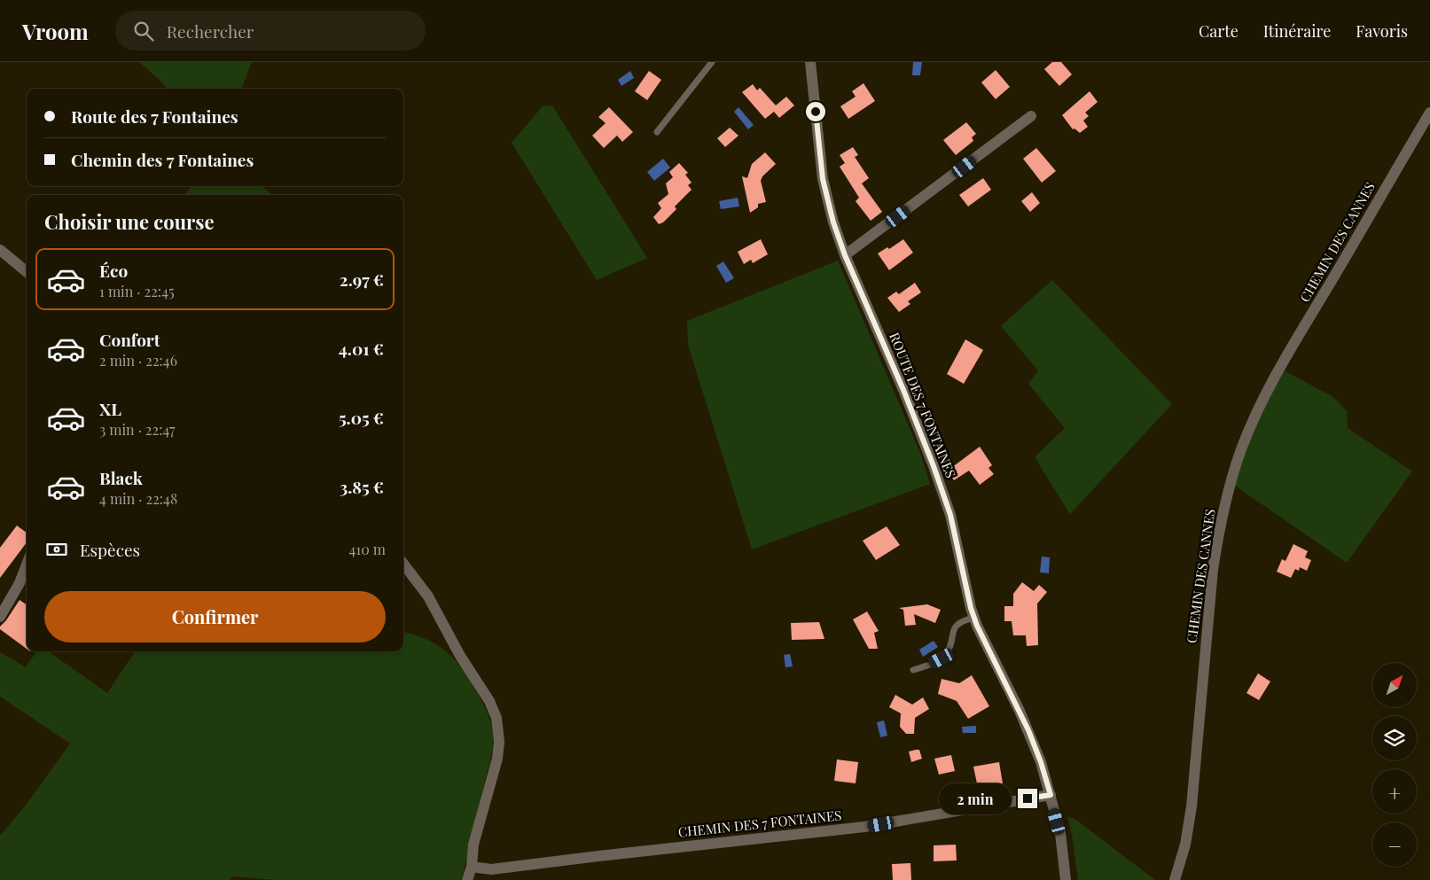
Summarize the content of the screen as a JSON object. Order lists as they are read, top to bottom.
{
  "streets": {
    "street": ["CHEMIN DES CANNES", "ROUTE DES 7 FONTAINES", "CHEMIN DES 7 FONTAINES"]
  },
  "crossings": [
    ["ROUTE DES 7 FONTAINES", "CHEMIN DES 7 FONTAINES"]
  ],
  "north": "top right",
  "page": {
    "header": "Vroom",
    "search": "Rechercher",
    "nav": ["Carte", "Itinéraire", "Favoris"],
    "banner": ["Route des 7 Fontaines", "Chemin des 7 Fontaines"],
    "heading": "Choisir une course",
    "list": [
      {
        "name": "Éco",
        "note": "1 min · 22:45",
        "value": "2.97 €"
      },
      {
        "name": "Confort",
        "note": "2 min · 22:46",
        "value": "4.01 €"
      },
      {
        "name": "XL",
        "note": "3 min · 22:47",
        "value": "5.05 €"
      },
      {
        "name": "Black",
        "note": "4 min · 22:48",
        "value": "3.85 €"
      }
    ],
    "pay": ["Espèces", "410 m"],
    "buttons": "Confirmer",
    "map_buttons": ["+", "−"],
    "bubble": "2 min"
  }
}
